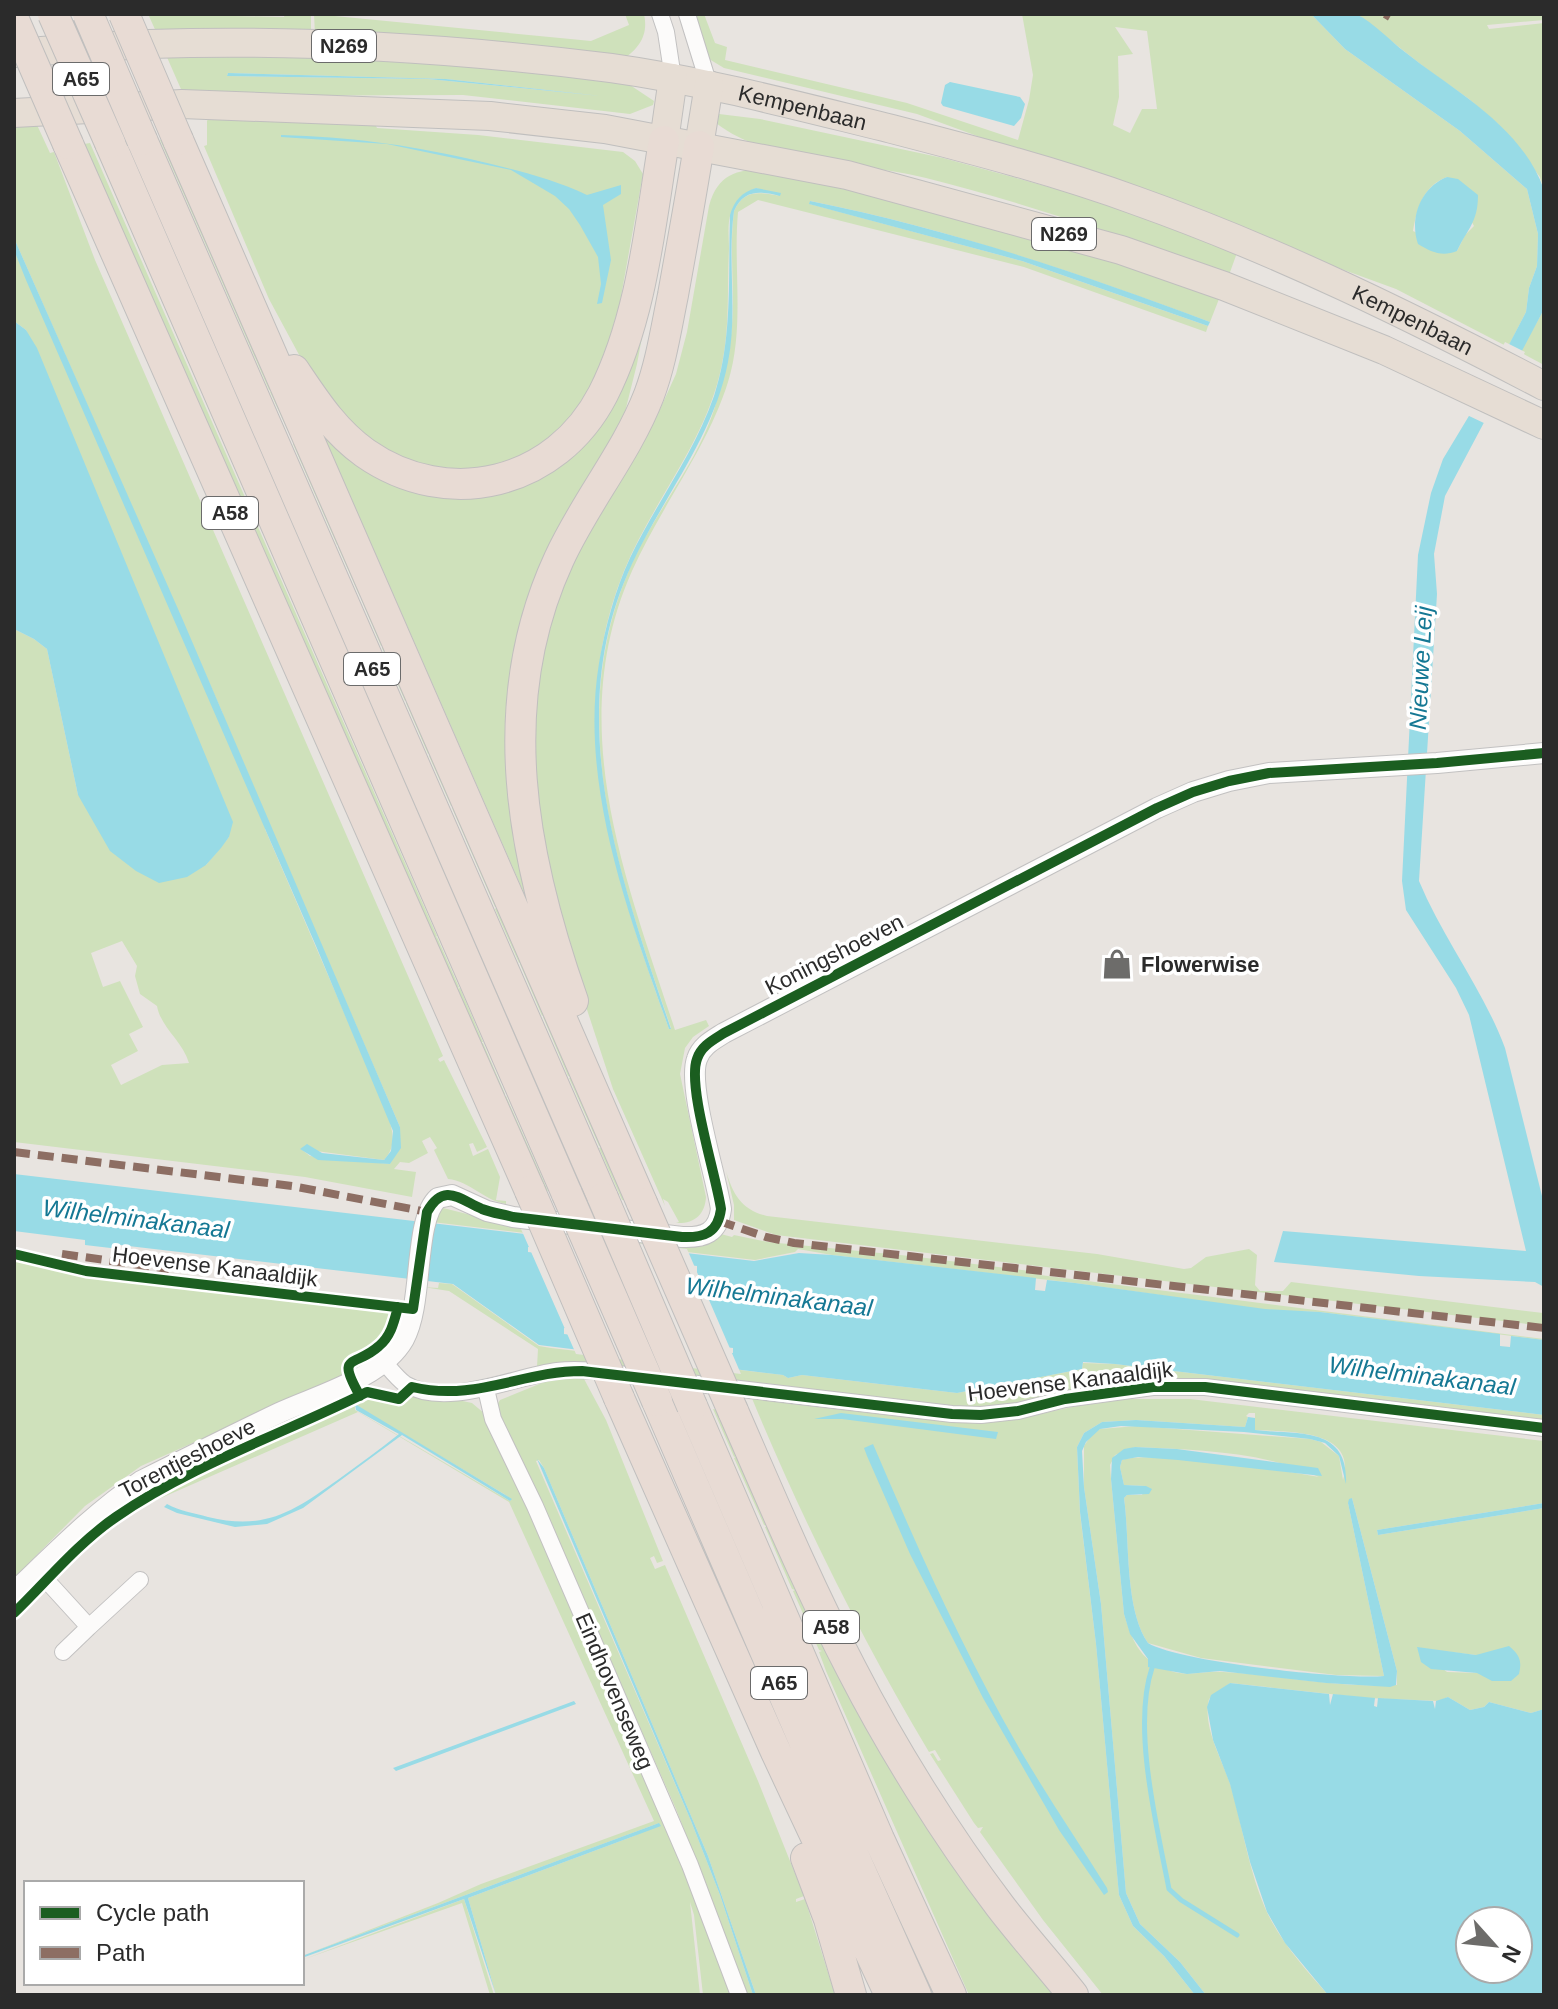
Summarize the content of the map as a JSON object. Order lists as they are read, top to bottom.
{
  "streets": {
    "highway": [
      "N269",
      "A65",
      "Kempenbaan",
      "A58"
    ],
    "street": [
      "Koningshoeven",
      "Hoevense Kanaaldijk",
      "Torentjeshoeve",
      "Eindhovenseweg"
    ]
  },
  "crossings": [
    ["Kempenbaan", "A58"],
    ["Koningshoeven", "Hoevense Kanaaldijk"],
    ["Koningshoeven", "Torentjeshoeve"],
    ["Hoevense Kanaaldijk", "Torentjeshoeve"],
    ["Hoevense Kanaaldijk", "Eindhovenseweg"]
  ],
  "water": ["Nieuwe Leij", "Wilhelminakanaal"],
  "places": {
    "shop": ["Flowerwise"]
  },
  "legend": ["Cycle path", "Path"],
  "north": "bottom right"
}
